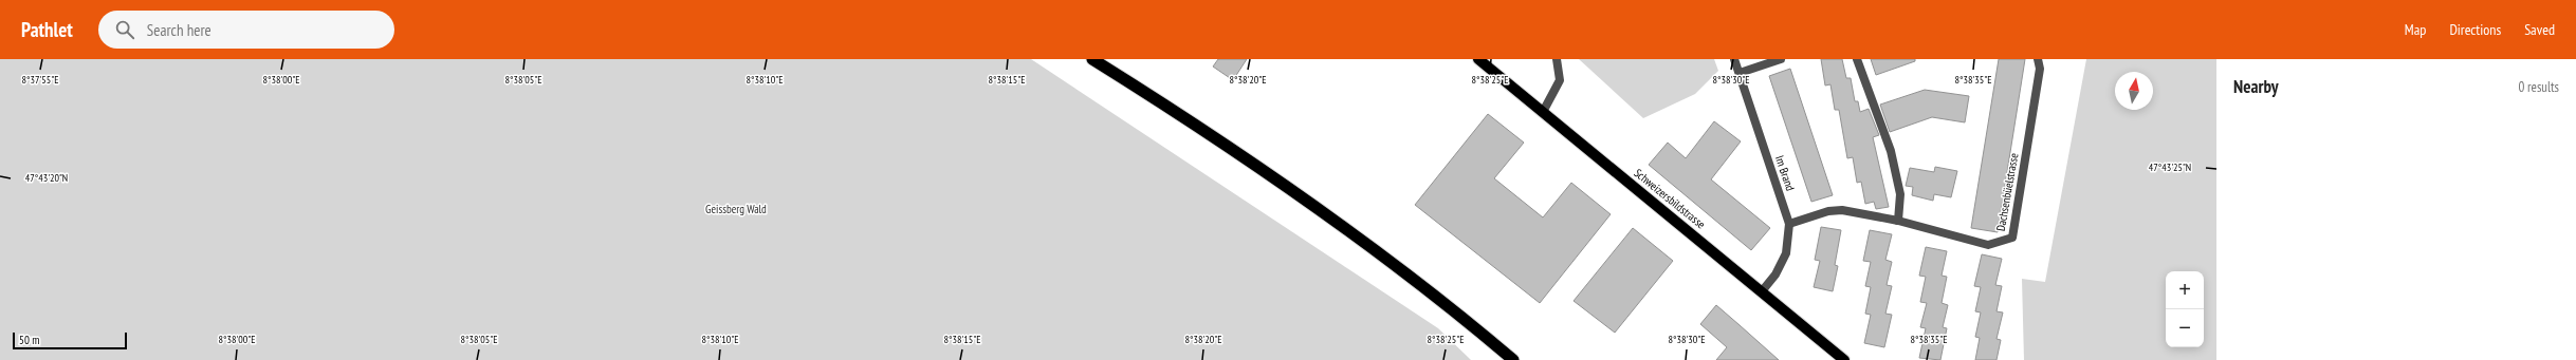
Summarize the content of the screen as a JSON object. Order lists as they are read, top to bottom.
{
  "streets": {
    "main road": ["Schweizersbildstrasse"],
    "street": ["Im Brand", "Dachsenbüelstrasse"]
  },
  "crossings": [
    ["Im Brand", "Dachsenbüelstrasse"],
    ["Im Brand", "Schweizersbildstrasse"]
  ],
  "parks": ["Geissberg Wald"],
  "scale_bar": "50 m",
  "north": "top",
  "page": {
    "header": "Pathlet",
    "search": "Search here",
    "nav": ["Map", "Directions", "Saved"],
    "heading": ["Nearby", "0 results"],
    "map_buttons": ["+", "−"],
    "scale": "50 m"
  },
  "coordinates": [
    "8°37'55\"E",
    "8°38'00\"E",
    "8°38'05\"E",
    "8°38'10\"E",
    "8°38'15\"E",
    "8°38'25\"E",
    "8°38'20\"E",
    "8°38'30\"E",
    "8°38'35\"E",
    "47°43'25\"N",
    "47°43'20\"N"
  ]
}
